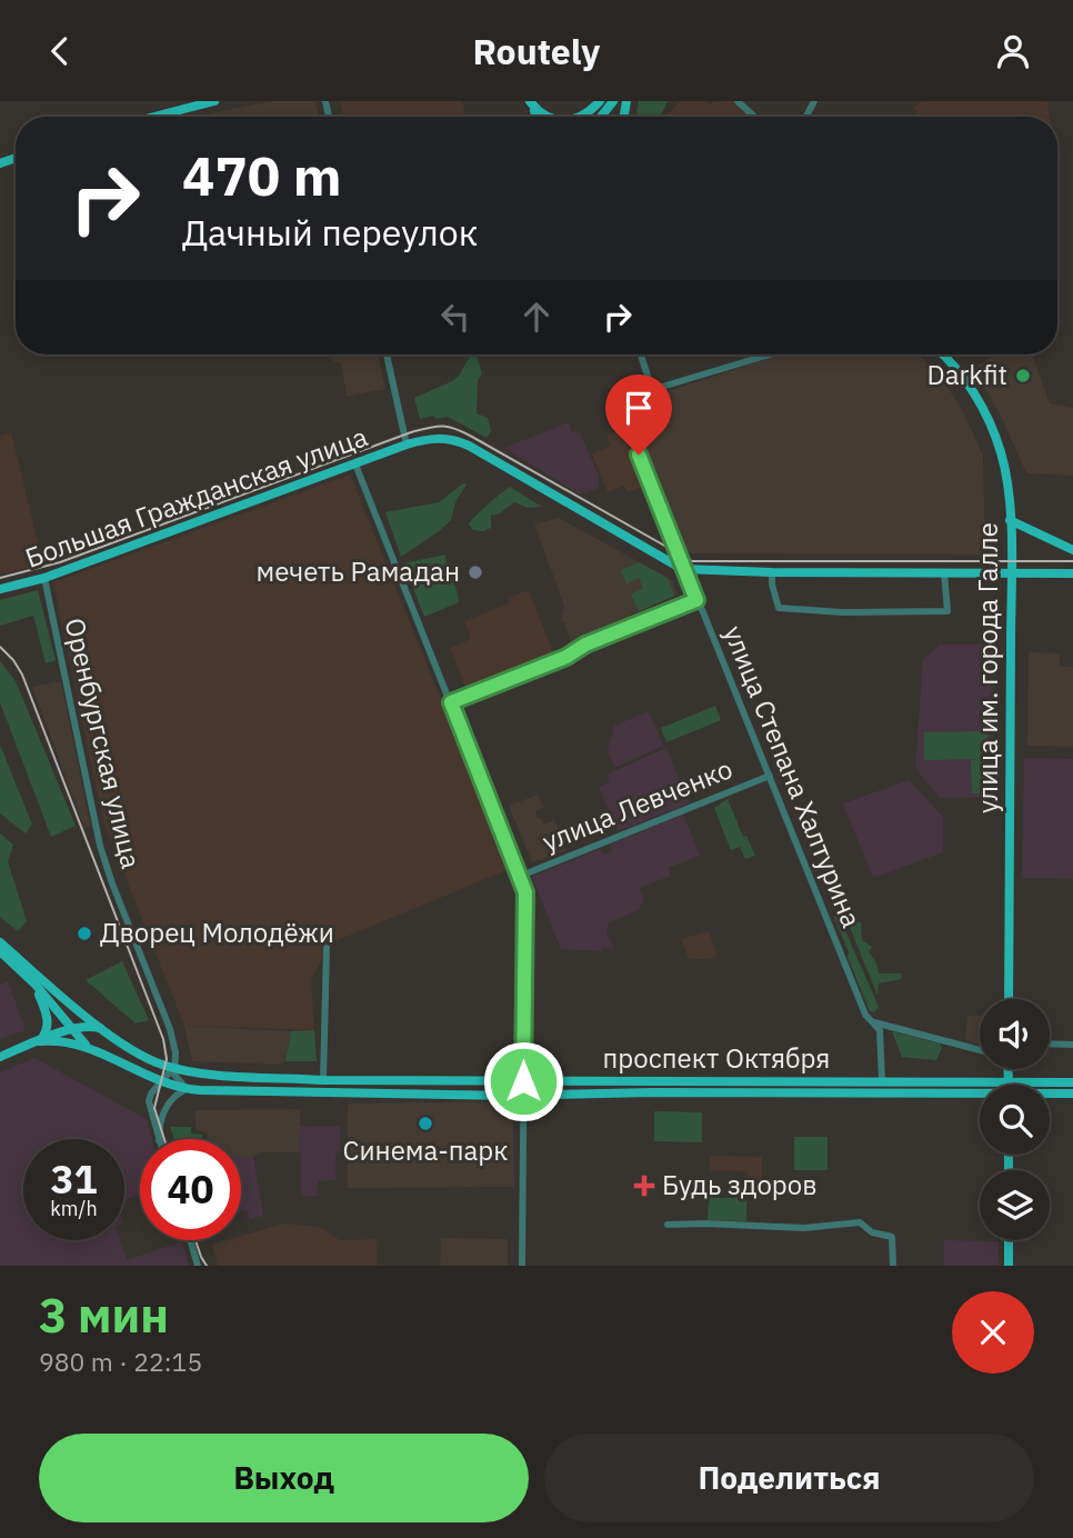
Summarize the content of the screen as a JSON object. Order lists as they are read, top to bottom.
{
  "streets": {
    "main road": ["Большая Гражданская улица", "улица им. города Галле", "проспект Октября"],
    "street": ["Оренбургская улица", "улица Степана Халтурина", "улица Левченко"]
  },
  "crossings": [
    ["Большая Гражданская улица", "Оренбургская улица"],
    ["Большая Гражданская улица", "улица Степана Халтурина"],
    ["Оренбургская улица", "проспект Октября"],
    ["улица Степана Халтурина", "улица Левченко"],
    ["улица Степана Халтурина", "проспект Октября"]
  ],
  "places": {
    "other": [
      "Darkfit",
      "мечеть Рамадан",
      "Дворец Молодёжи",
      "Синема-парк"
    ],
    "health": ["Будь здоров"]
  },
  "page": {
    "header": "Routely",
    "turn": ["470 m", "Дачный переулок"],
    "speed": "31 km/h",
    "limit": "40",
    "heading": ["3 мин", "980 m · 22:15"],
    "buttons": ["Выход", "Поделиться"]
  }
}
